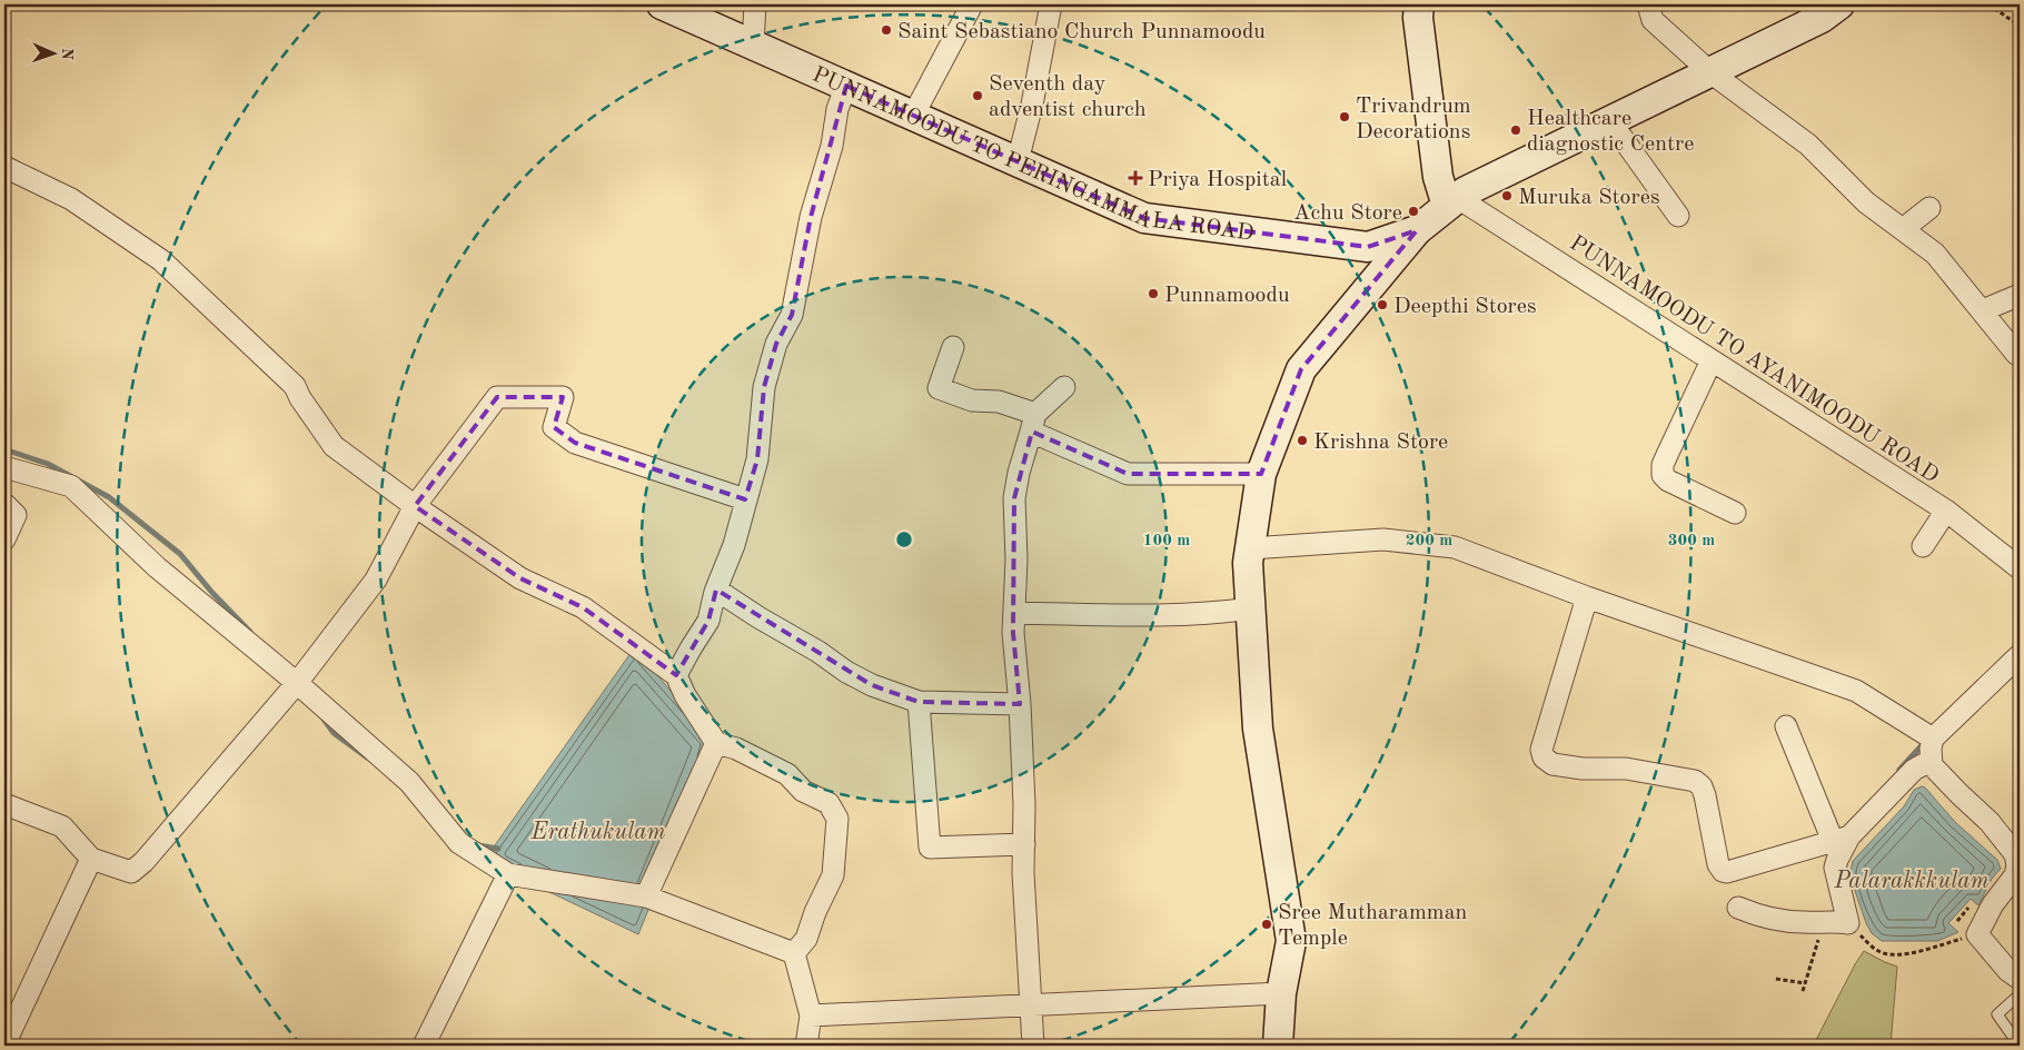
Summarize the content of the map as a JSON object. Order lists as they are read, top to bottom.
{
  "streets": {
    "main road": ["PUNNAMOODU TO PERINGAMMALA ROAD"],
    "street": ["PUNNAMOODU TO AYANIMOODU ROAD"]
  },
  "water": ["Erathukulam", "Palarakkkulam"],
  "places": {
    "other": [
      "Saint Sebastiano Church Punnamoodu",
      "Seventh day adventist church",
      "Trivandrum Decorations",
      "Healthcare diagnostic Centre",
      "Muruka Stores",
      "Achu Store",
      "Punnamoodu",
      "Deepthi Stores",
      "Krishna Store",
      "Sree Mutharamman Temple"
    ],
    "health": ["Priya Hospital"]
  },
  "north": "right",
  "rings": ["100 m", "200 m", "300 m"]
}
